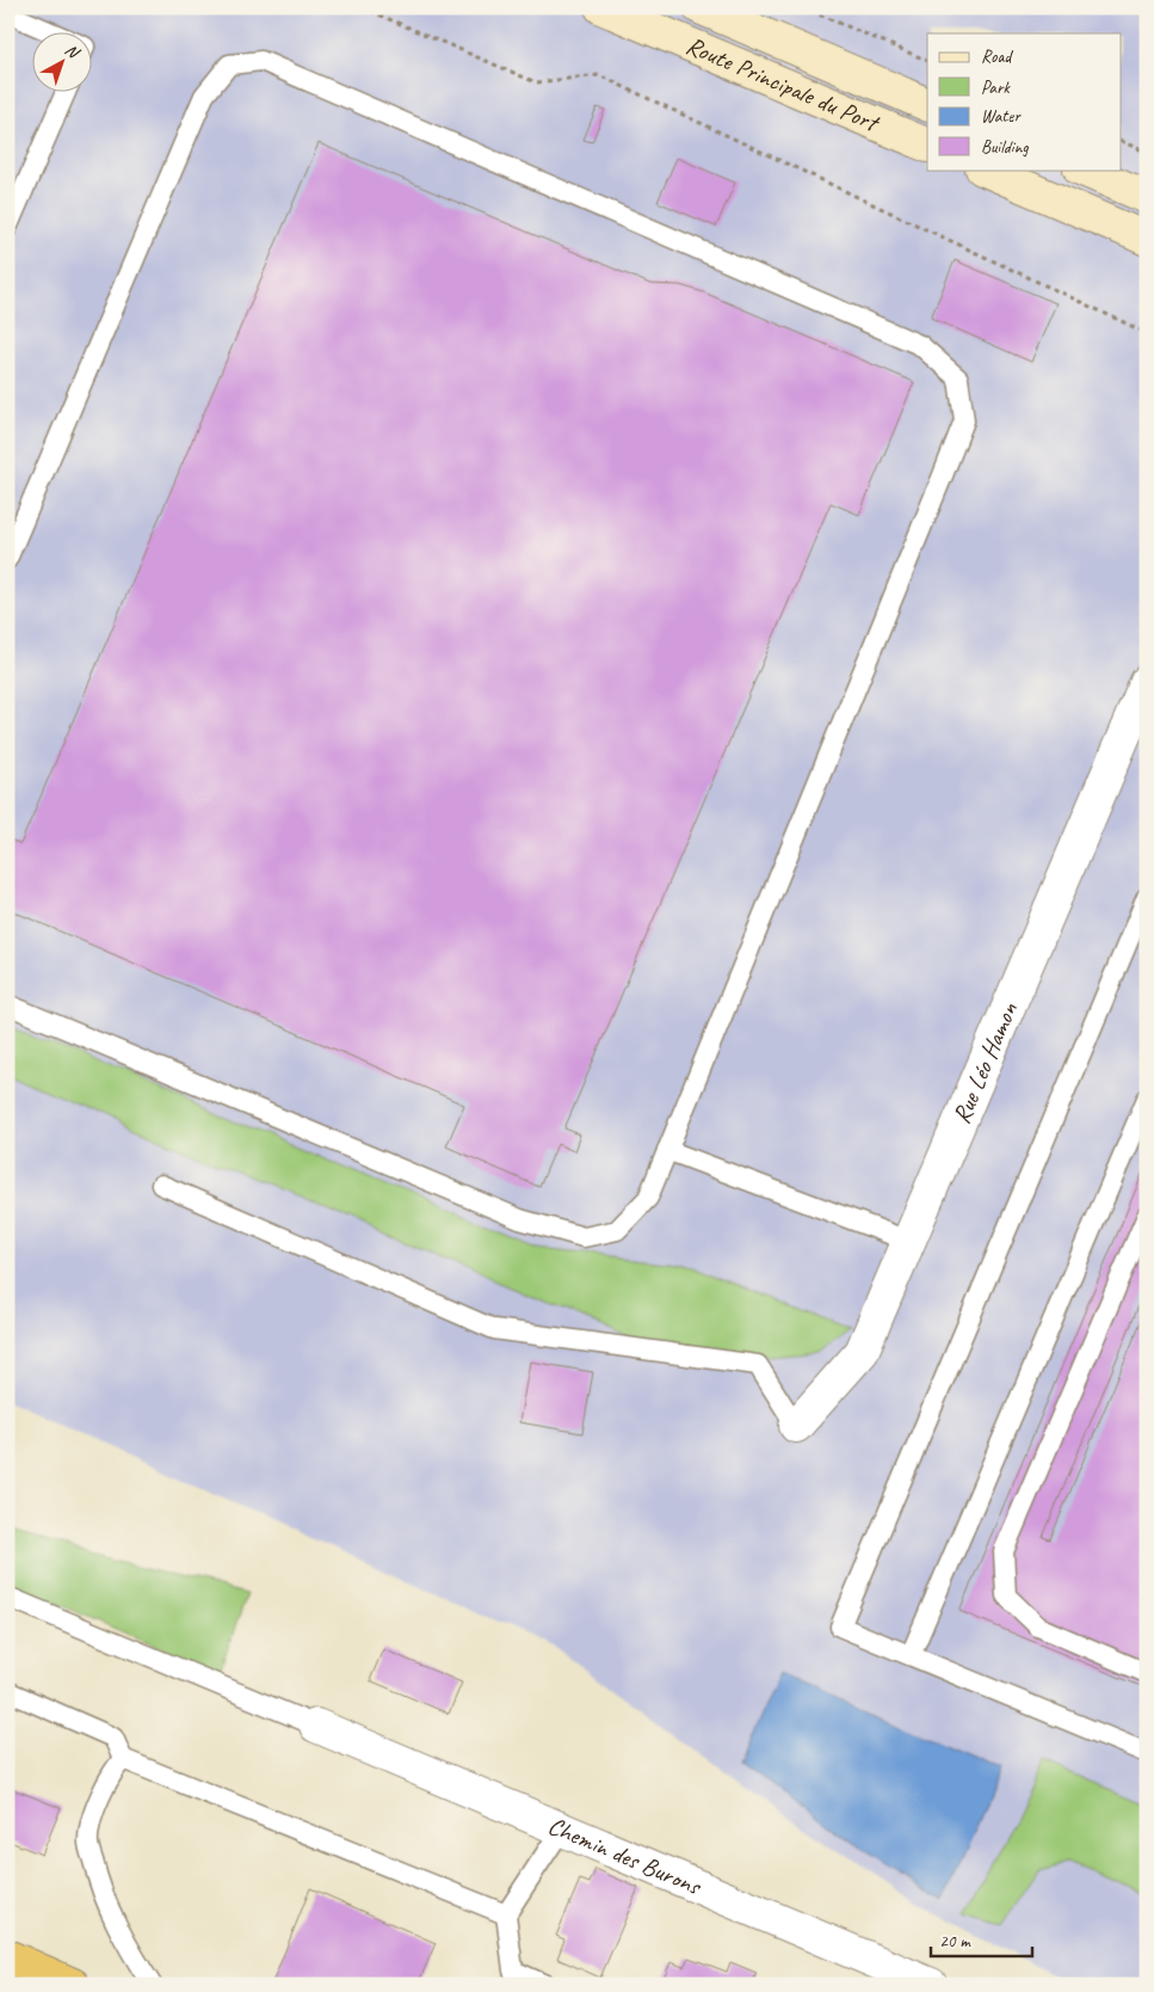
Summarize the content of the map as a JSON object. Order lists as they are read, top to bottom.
{
  "streets": {
    "main road": ["Route Principale du Port"],
    "street": ["Rue Léo Hamon", "Chemin des Burons"]
  },
  "legend": [
    "Road",
    "Park",
    "Water",
    "Building"
  ],
  "scale_bar": "20 m",
  "north": "top right"
}
